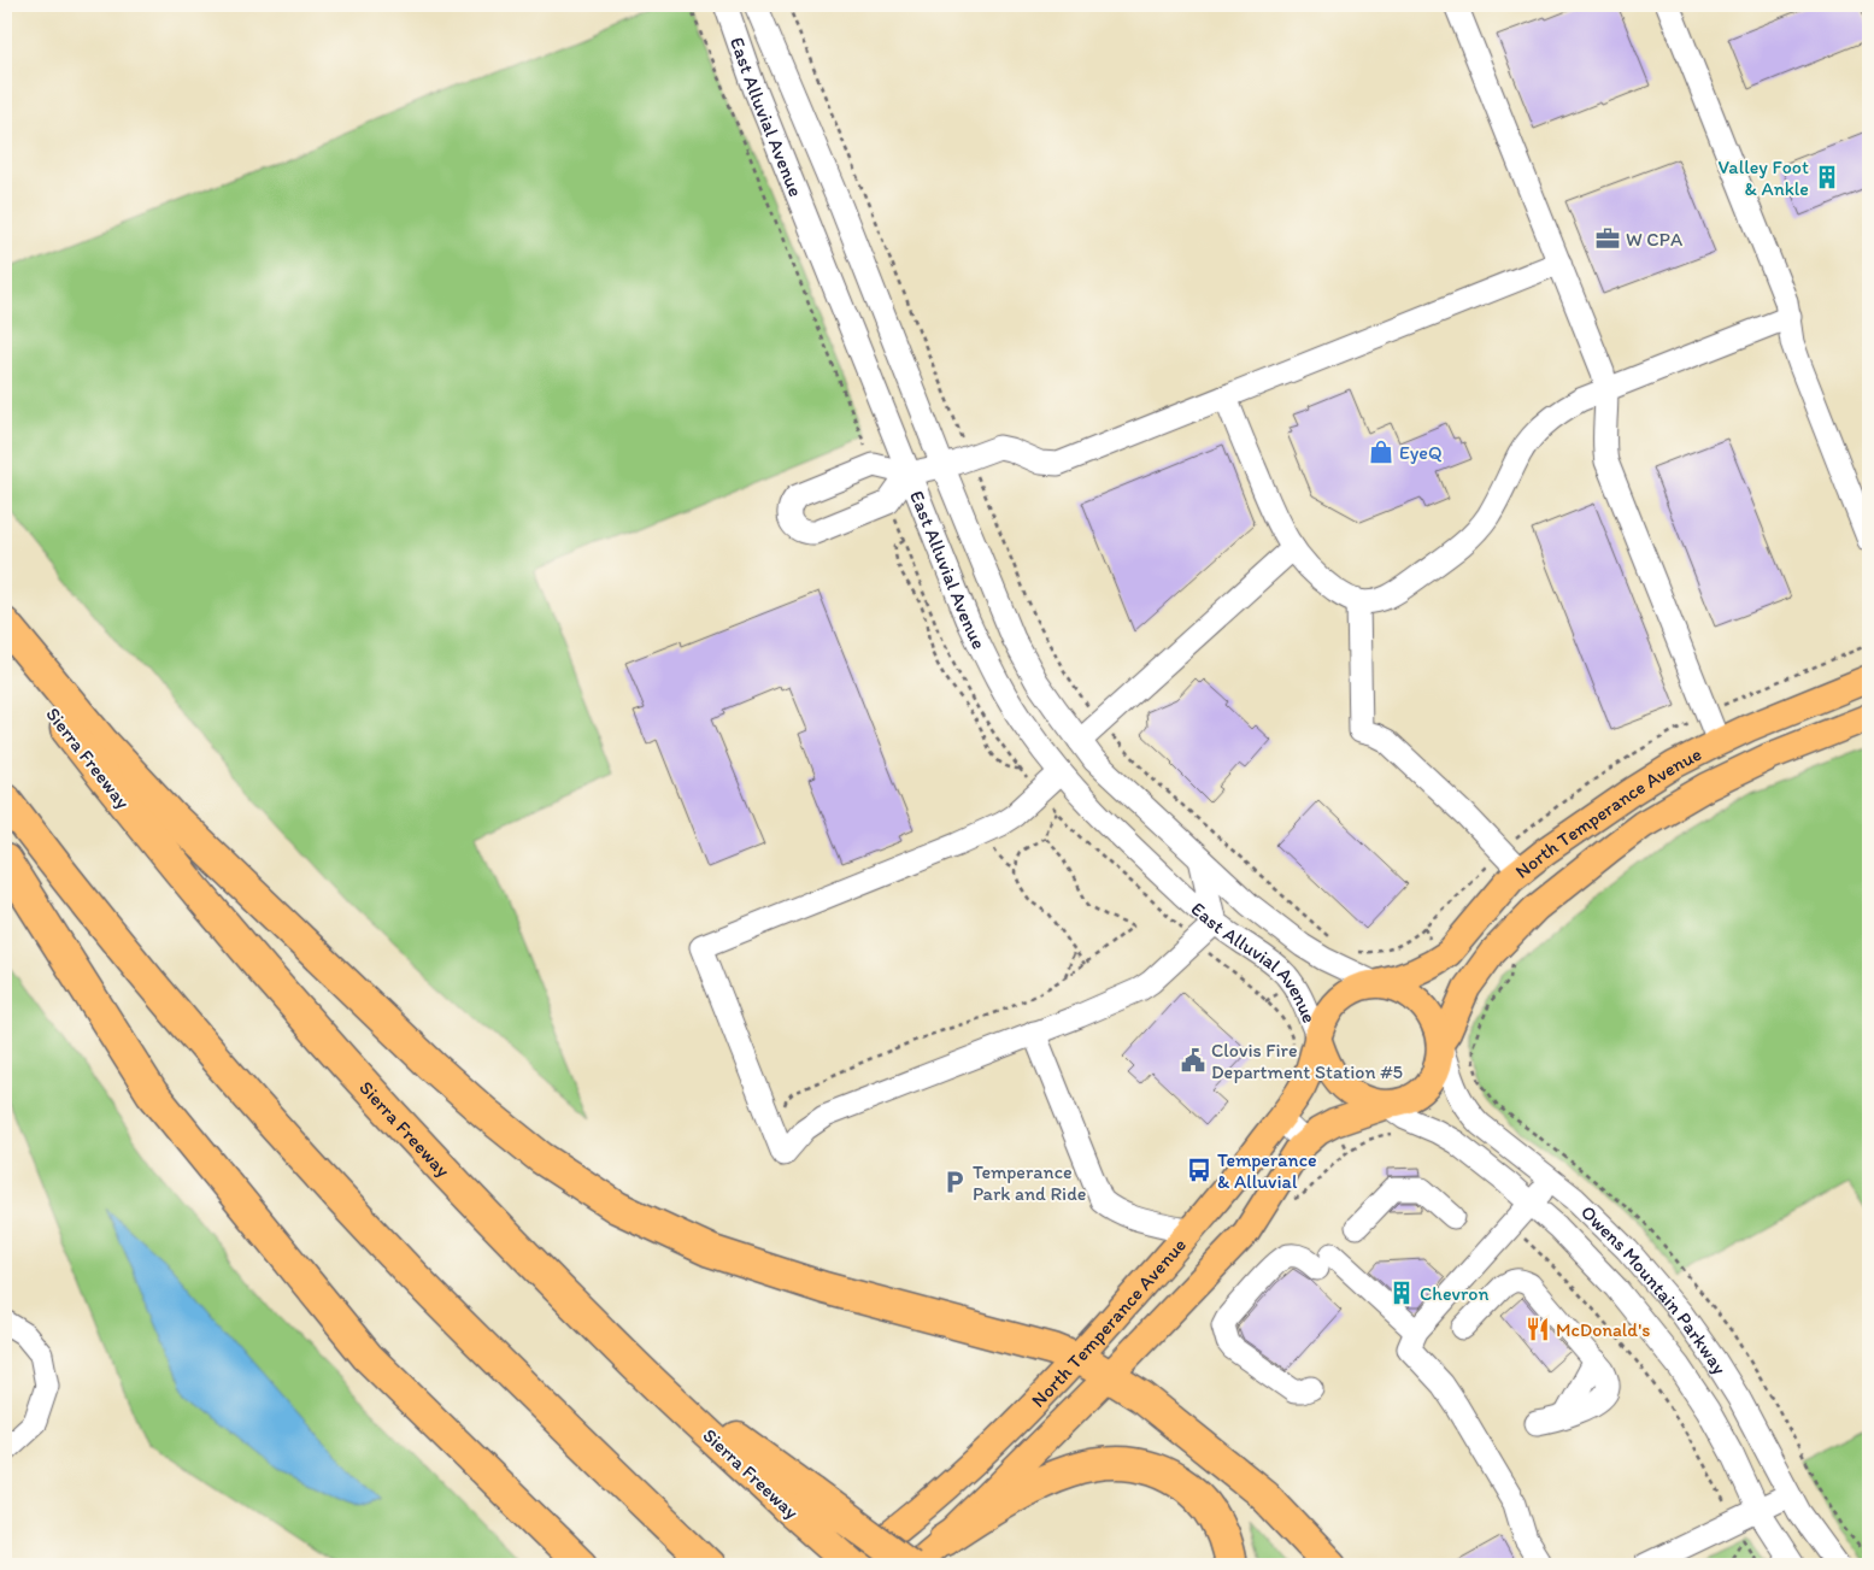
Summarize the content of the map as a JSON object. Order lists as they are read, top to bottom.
{
  "streets": {
    "highway": ["Sierra Freeway"],
    "main road": ["North Temperance Avenue"],
    "street": ["East Alluvial Avenue", "Owens Mountain Parkway"]
  },
  "crossings": [
    ["East Alluvial Avenue", "North Temperance Avenue"],
    ["East Alluvial Avenue", "Owens Mountain Parkway"],
    ["Sierra Freeway", "North Temperance Avenue"],
    ["North Temperance Avenue", "Owens Mountain Parkway"]
  ],
  "places": {
    "building": ["Valley Foot & Ankle", "Chevron"],
    "office": ["W CPA"],
    "shop": ["EyeQ"],
    "public building": ["Clovis Fire Department Station #5"],
    "bus stop": ["Temperance & Alluvial"],
    "parking": ["Temperance Park and Ride"],
    "restaurant": ["McDonald's"]
  }
}
